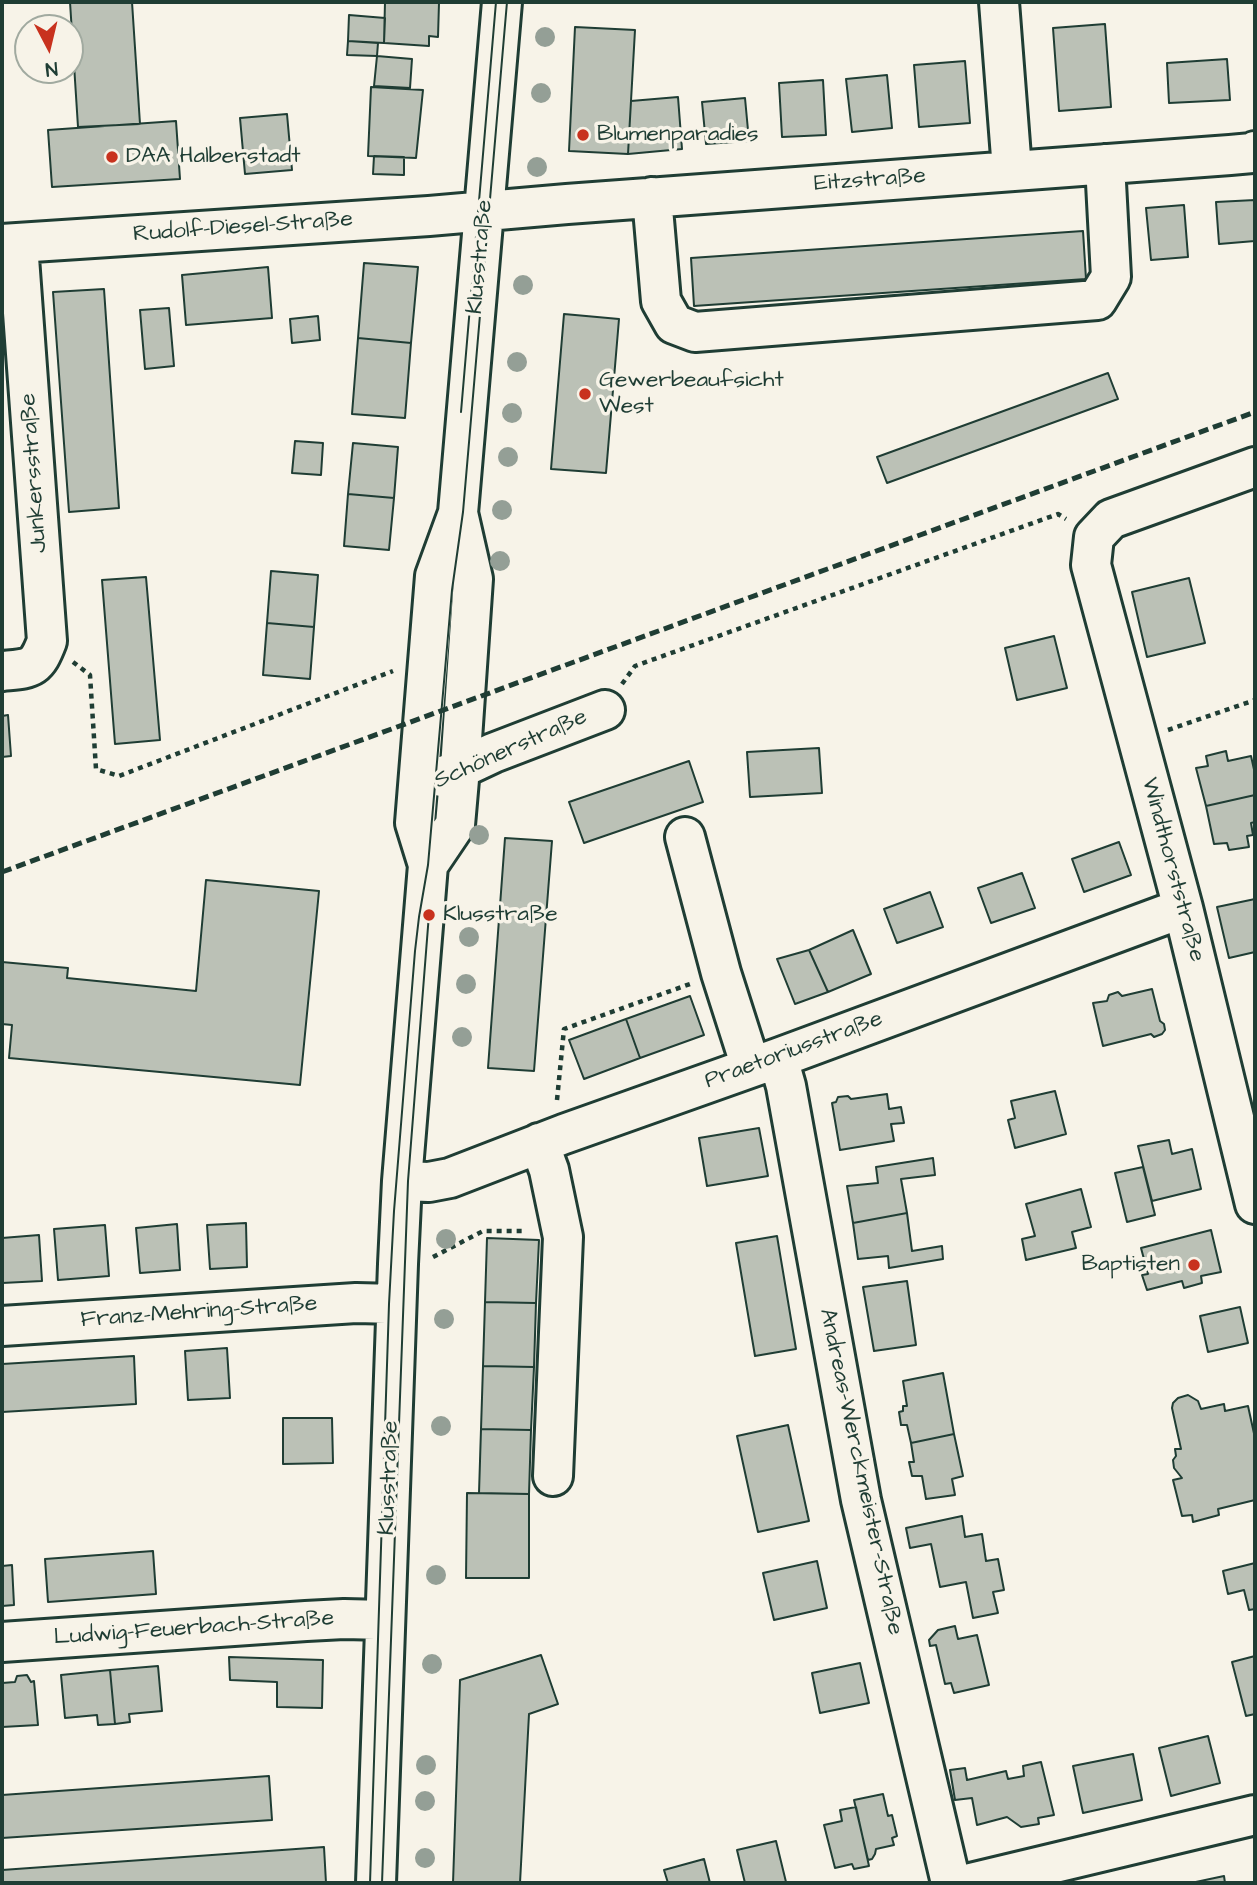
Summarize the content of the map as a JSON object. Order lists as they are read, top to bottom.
{
  "streets": {
    "street": [
      "Eitzstraße",
      "Rudolf-Diesel-Straße",
      "Klusstraße",
      "Junkersstraße",
      "Schönerstraße",
      "Windthorststraße",
      "Praetoriusstraße",
      "Franz-Mehring-Straße",
      "Andreas-Werckmeister-Straße",
      "Ludwig-Feuerbach-Straße"
    ]
  },
  "crossings": [
    ["Eitzstraße", "Rudolf-Diesel-Straße"],
    ["Eitzstraße", "Klusstraße"],
    ["Rudolf-Diesel-Straße", "Klusstraße"],
    ["Rudolf-Diesel-Straße", "Junkersstraße"],
    ["Klusstraße", "Schönerstraße"],
    ["Klusstraße", "Praetoriusstraße"],
    ["Klusstraße", "Franz-Mehring-Straße"],
    ["Klusstraße", "Ludwig-Feuerbach-Straße"],
    ["Windthorststraße", "Praetoriusstraße"],
    ["Praetoriusstraße", "Andreas-Werckmeister-Straße"]
  ],
  "places": [
    "Blumenparadies",
    "DAA Halberstadt",
    "Gewerbeaufsicht West",
    "Klusstraße",
    "Baptisten"
  ],
  "north": "bottom"
}
